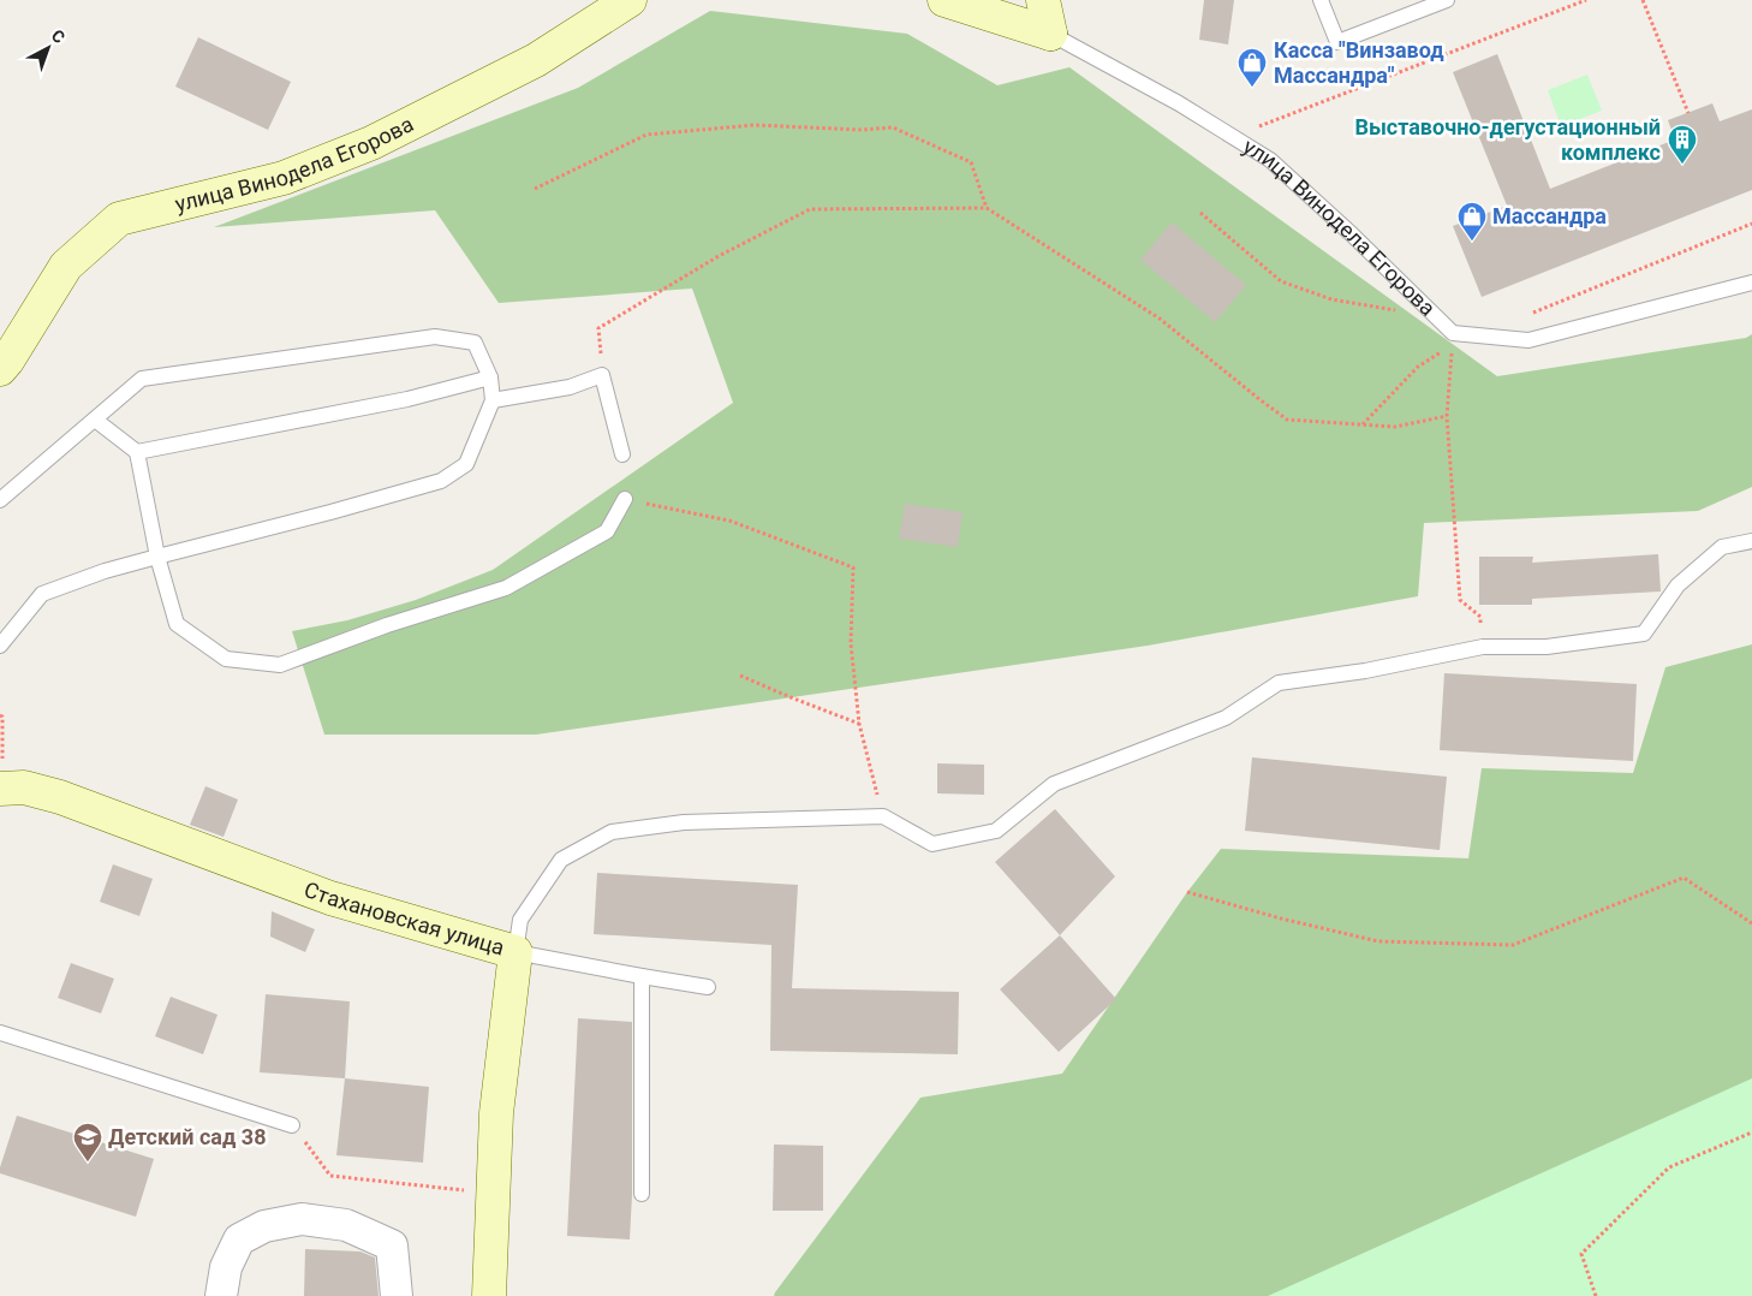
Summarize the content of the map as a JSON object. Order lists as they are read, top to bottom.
{
  "streets": {
    "main road": ["улица Винодела Егорова", "Стахановская улица"]
  },
  "places": {
    "shop": ["Касса \"Винзавод Массандра\"", "Массандра"],
    "building": ["Выставочно-дегустационный комплекс"],
    "school or university": ["Детский сад 38"]
  },
  "north": "top right"
}
